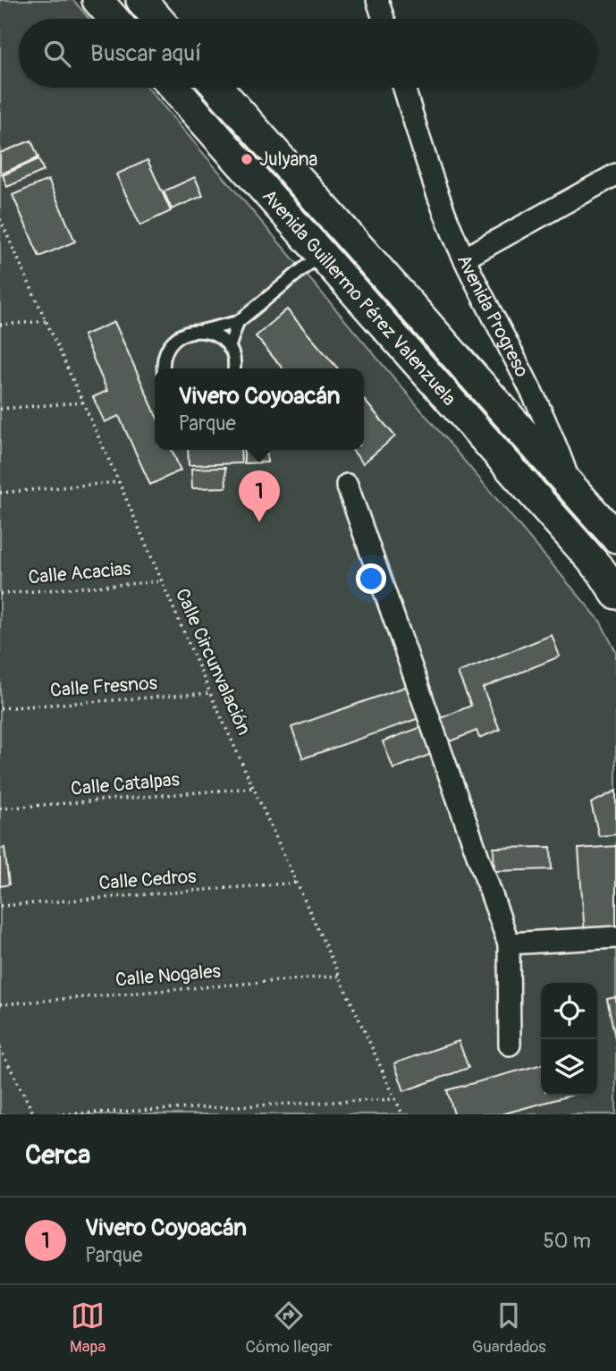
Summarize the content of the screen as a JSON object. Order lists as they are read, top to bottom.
{
  "streets": {
    "street": ["Avenida Guillermo Pérez Valenzuela", "Avenida Progreso"],
    "path": [
      "Calle Acacias",
      "Calle Circunvalación",
      "Calle Fresnos",
      "Calle Catalpas",
      "Calle Cedros",
      "Calle Nogales"
    ]
  },
  "crossings": [
    ["Avenida Guillermo Pérez Valenzuela", "Avenida Progreso"],
    ["Calle Acacias", "Calle Circunvalación"],
    ["Calle Circunvalación", "Calle Fresnos"],
    ["Calle Circunvalación", "Calle Catalpas"],
    ["Calle Circunvalación", "Calle Cedros"],
    ["Calle Circunvalación", "Calle Nogales"]
  ],
  "places": ["Julyana"],
  "page": {
    "search": "Buscar aquí",
    "popup": ["Vivero Coyoacán", "Parque"],
    "pins": "1",
    "heading": "Cerca",
    "list": [
      {
        "mark": "1",
        "name": "Vivero Coyoacán",
        "note": "Parque",
        "value": "50 m"
      }
    ],
    "nav": ["Mapa", "Cómo llegar", "Guardados"]
  }
}
